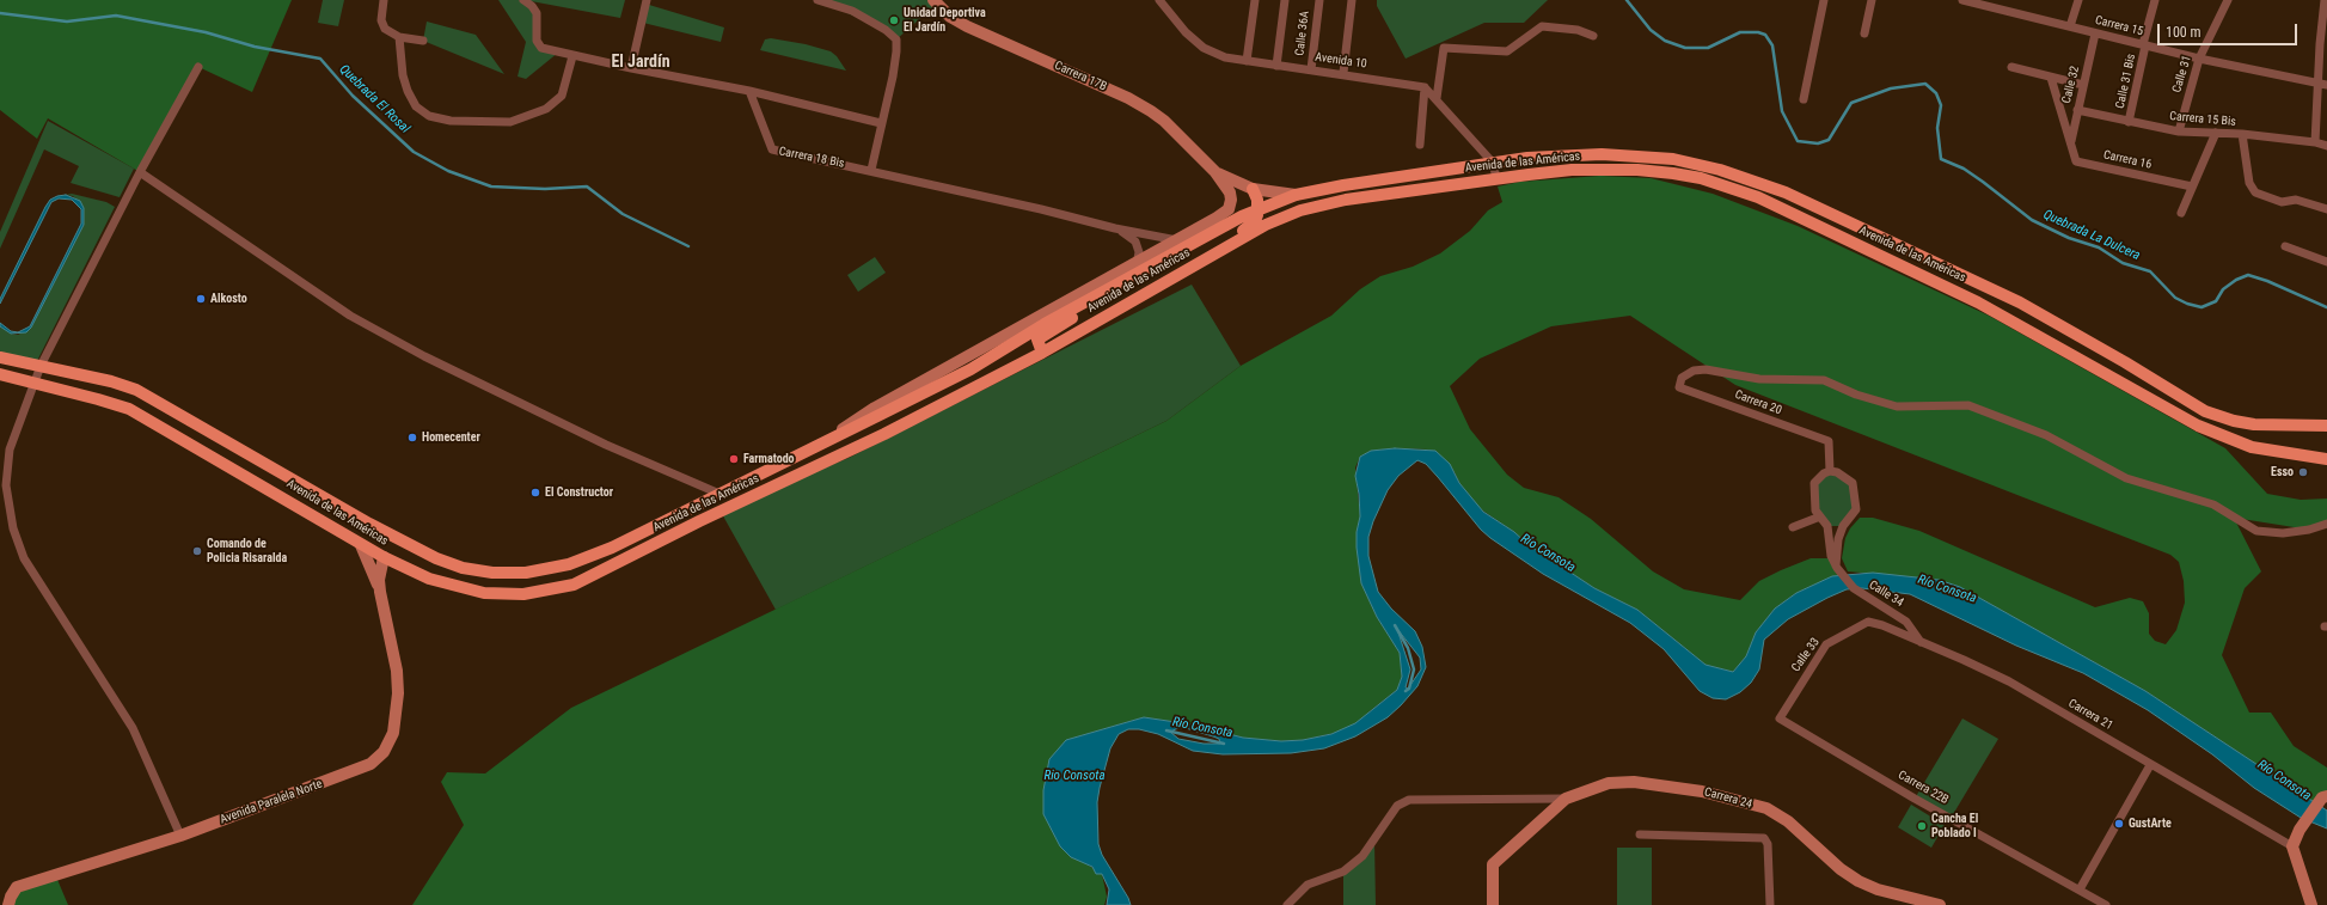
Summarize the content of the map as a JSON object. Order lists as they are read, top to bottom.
{
  "streets": {
    "main road": ["Avenida de las Américas"],
    "street": [
      "Carrera 15",
      "Calle 36A",
      "Avenida 10",
      "Calle 31",
      "Carrera 17B",
      "Calle 31 Bis",
      "Calle 32",
      "Carrera 15 Bis",
      "Carrera 18 Bis",
      "Carrera 16",
      "Carrera 20",
      "Calle 34",
      "Calle 33",
      "Carrera 21",
      "Carrera 22B",
      "Carrera 24",
      "Avenida Paralela Norte"
    ]
  },
  "crossings": [
    ["Carrera 15", "Calle 31"],
    ["Carrera 15", "Calle 31 Bis"],
    ["Carrera 15", "Calle 32"],
    ["Calle 36A", "Avenida 10"],
    ["Calle 31", "Carrera 15 Bis"],
    ["Carrera 17B", "Carrera 18 Bis"],
    ["Carrera 17B", "Avenida de las Américas"],
    ["Calle 31 Bis", "Carrera 15 Bis"],
    ["Calle 32", "Carrera 15 Bis"],
    ["Calle 32", "Carrera 16"],
    ["Carrera 18 Bis", "Avenida de las Américas"],
    ["Avenida de las Américas", "Avenida Paralela Norte"],
    ["Carrera 20", "Calle 34"],
    ["Calle 34", "Carrera 21"],
    ["Calle 33", "Carrera 21"],
    ["Calle 33", "Carrera 22B"]
  ],
  "districts": ["El Jardín"],
  "water": [
    "Quebrada El Rosal",
    "Quebrada La Dulcera",
    "Río Consota",
    "Rio Consota"
  ],
  "places": [
    "Unidad Deportiva El Jardín",
    "Alkosto",
    "Homecenter",
    "Farmatodo",
    "Esso",
    "El Constructor",
    "Comando de Policia Risaralda",
    "GustArte",
    "Cancha El Poblado I"
  ],
  "scale_bar": "100 m"
}
